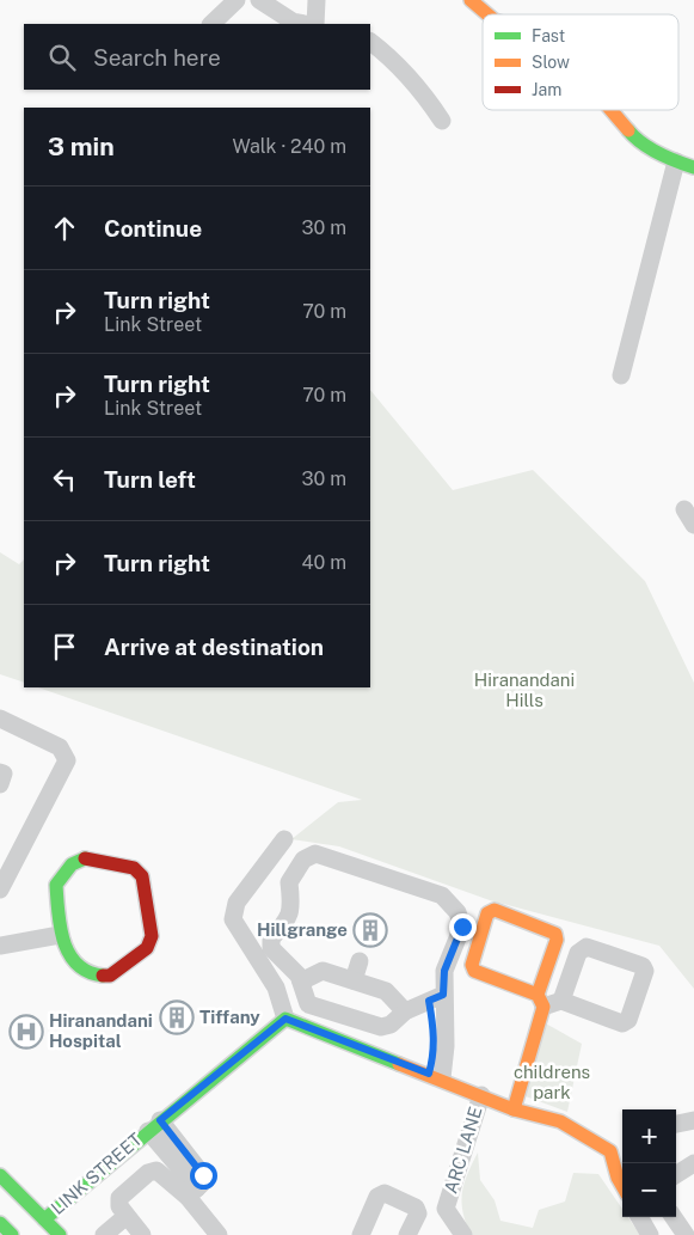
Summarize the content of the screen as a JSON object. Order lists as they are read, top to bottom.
{
  "streets": {
    "street": ["ARC LANE", "LINK STREET"]
  },
  "parks": ["Hiranandani Hills", "childrens park"],
  "places": {
    "building": ["Hillgrange", "Tiffany"],
    "hospital": ["Hiranandani Hospital"]
  },
  "legend": ["Fast", "Slow", "Jam"],
  "page": {
    "search": "Search here",
    "heading": ["3 min", "Walk · 240 m"],
    "list": [
      ["Continue", "30 m"],
      ["Turn right", "Link Street", "70 m"],
      ["Turn right", "Link Street", "70 m"],
      ["Turn left", "30 m"],
      ["Turn right", "40 m"],
      "Arrive at destination"
    ],
    "map_buttons": ["+", "−"]
  }
}
